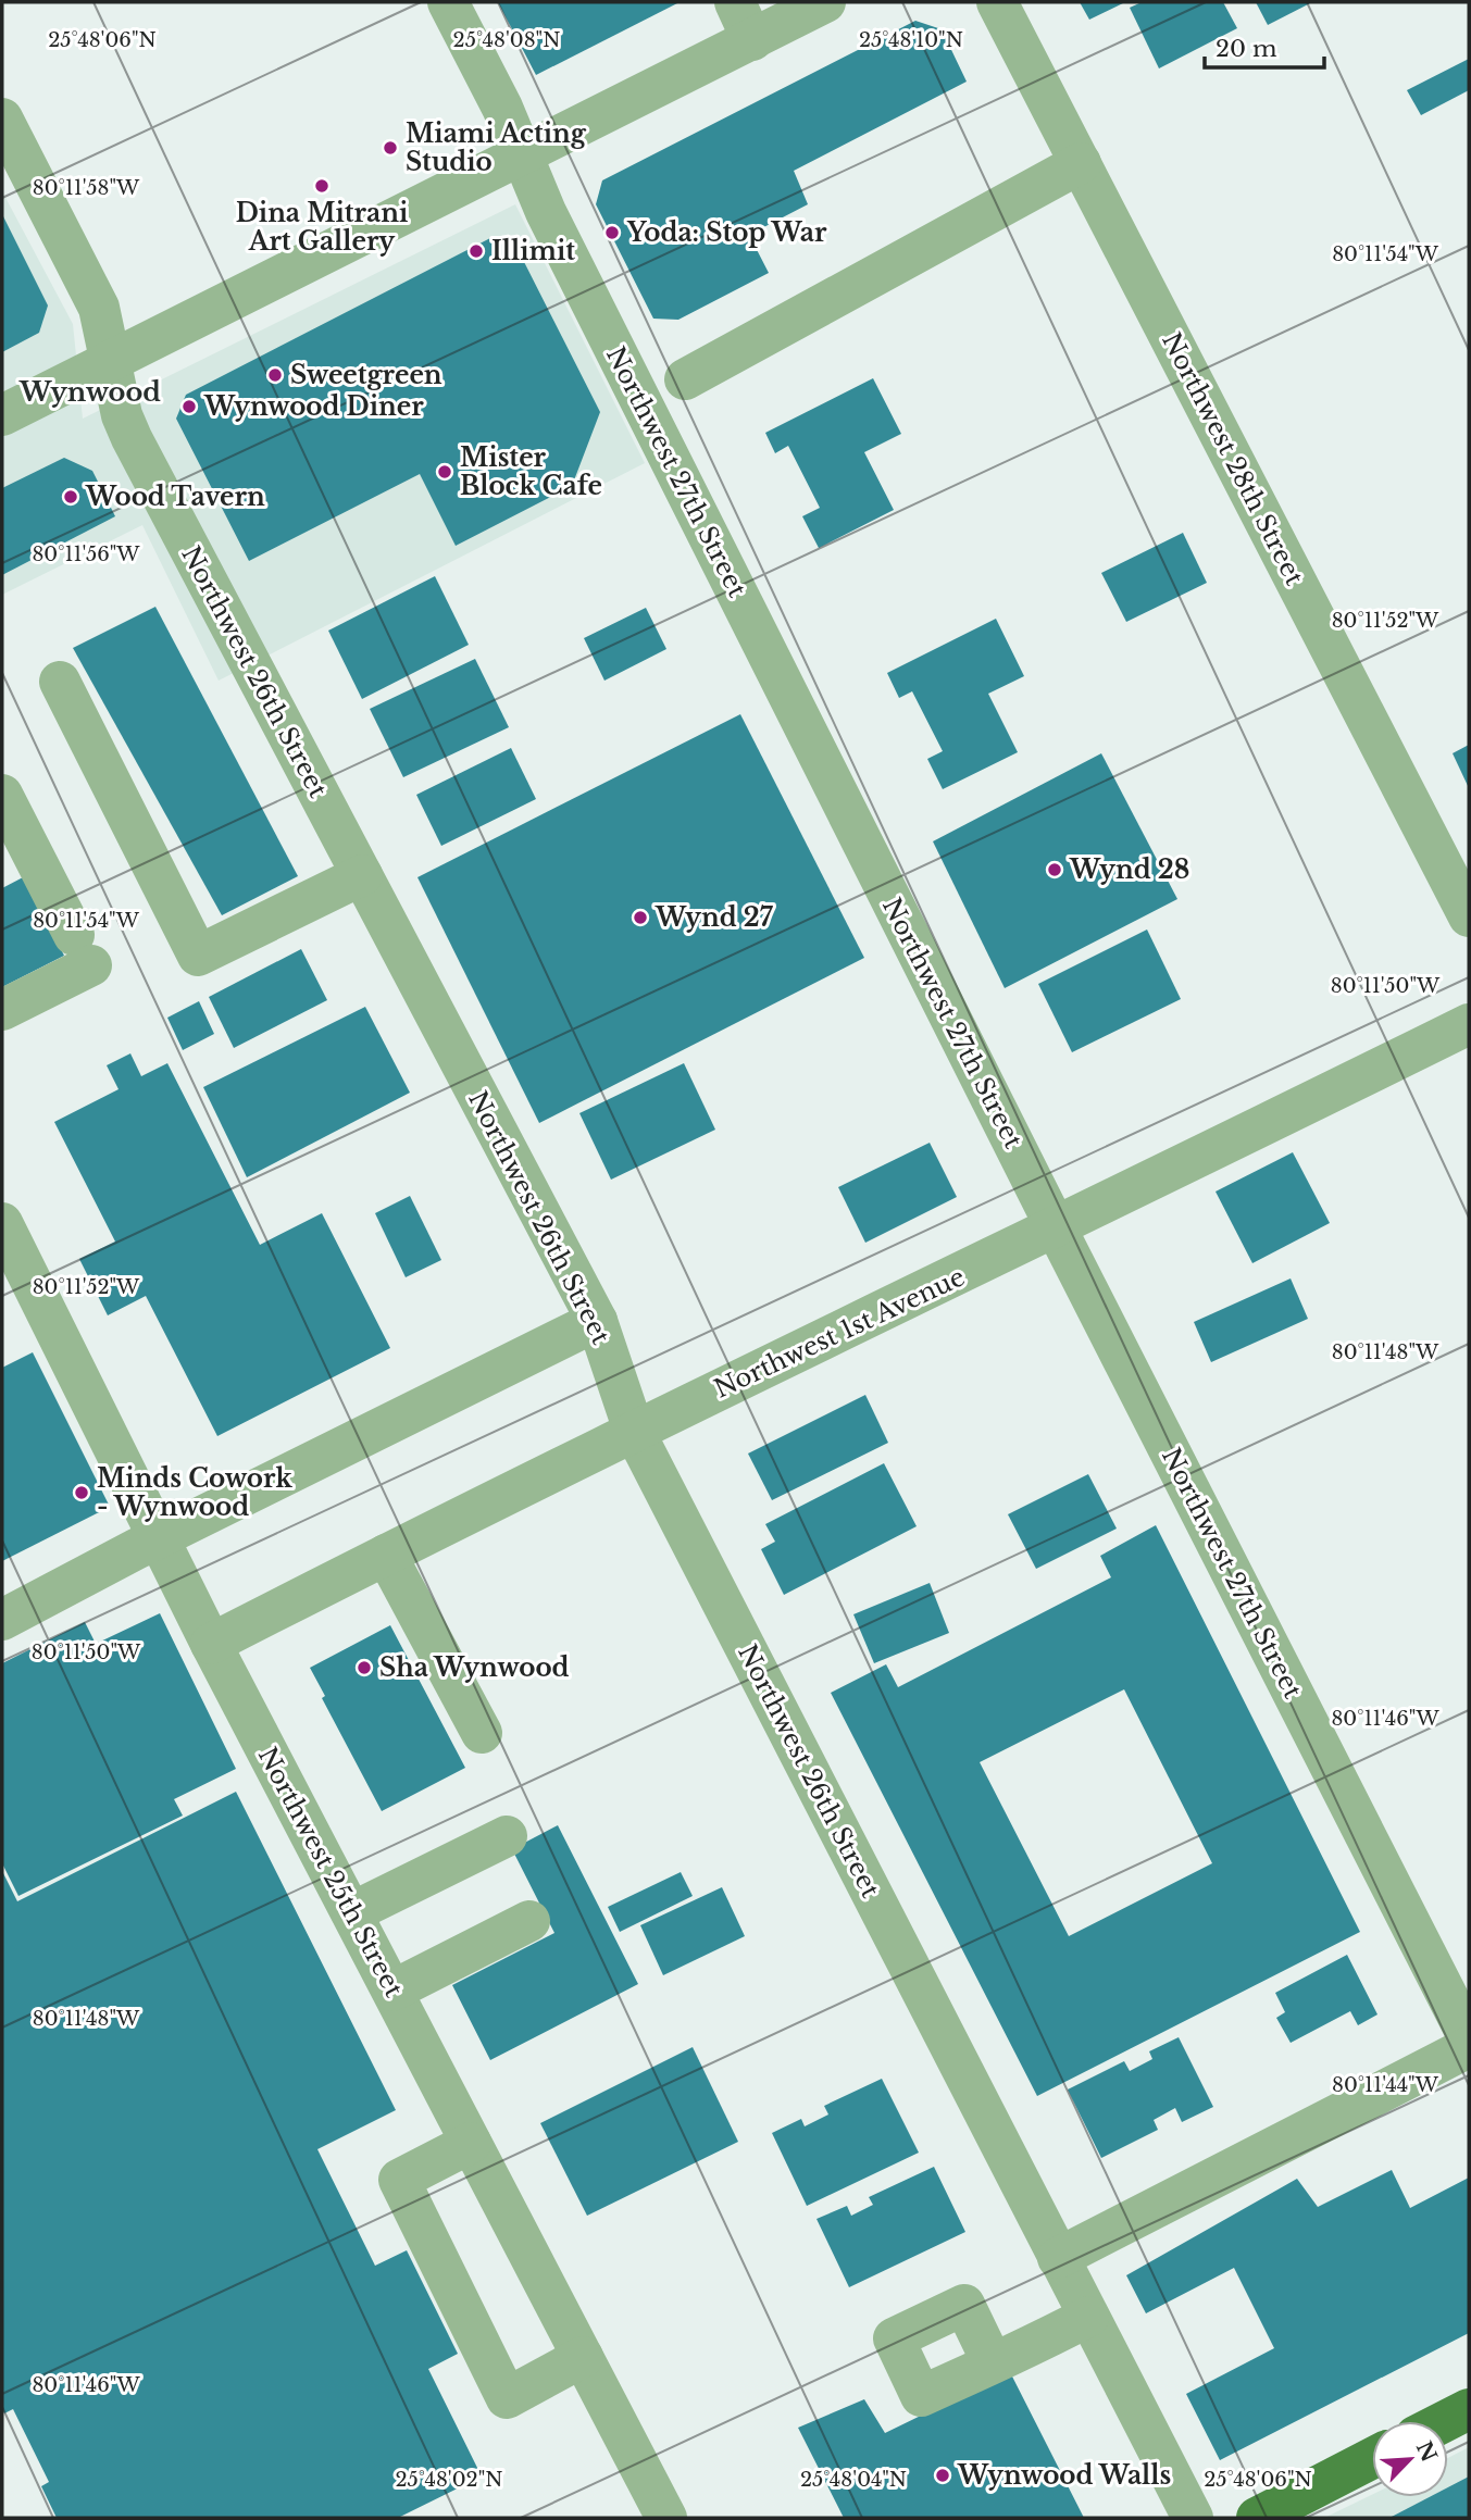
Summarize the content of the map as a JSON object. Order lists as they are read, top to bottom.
{
  "streets": {
    "street": [
      "Northwest 28th Street",
      "Northwest 27th Street",
      "Northwest 26th Street",
      "Northwest 1st Avenue",
      "Northwest 25th Street"
    ]
  },
  "crossings": [
    ["Northwest 27th Street", "Northwest 1st Avenue"],
    ["Northwest 26th Street", "Northwest 1st Avenue"],
    ["Northwest 1st Avenue", "Northwest 25th Street"]
  ],
  "districts": ["Wynwood"],
  "places": [
    "Miami Acting Studio",
    "Dina Mitrani Art Gallery",
    "Yoda: Stop War",
    "Illimit",
    "Sweetgreen",
    "Wynwood Diner",
    "Mister Block Cafe",
    "Wood Tavern",
    "Wynd 28",
    "Wynd 27",
    "Minds Cowork - Wynwood",
    "Sha Wynwood",
    "Wynwood Walls"
  ],
  "scale_bar": "20 m",
  "north": "top right",
  "coordinates": [
    "25°48'06\"N",
    "25°48'08\"N",
    "25°48'10\"N",
    "80°11'58\"W",
    "80°11'54\"W",
    "80°11'56\"W",
    "80°11'52\"W",
    "80°11'50\"W",
    "80°11'48\"W",
    "80°11'46\"W",
    "80°11'44\"W",
    "25°48'02\"N",
    "25°48'04\"N"
  ]
}
